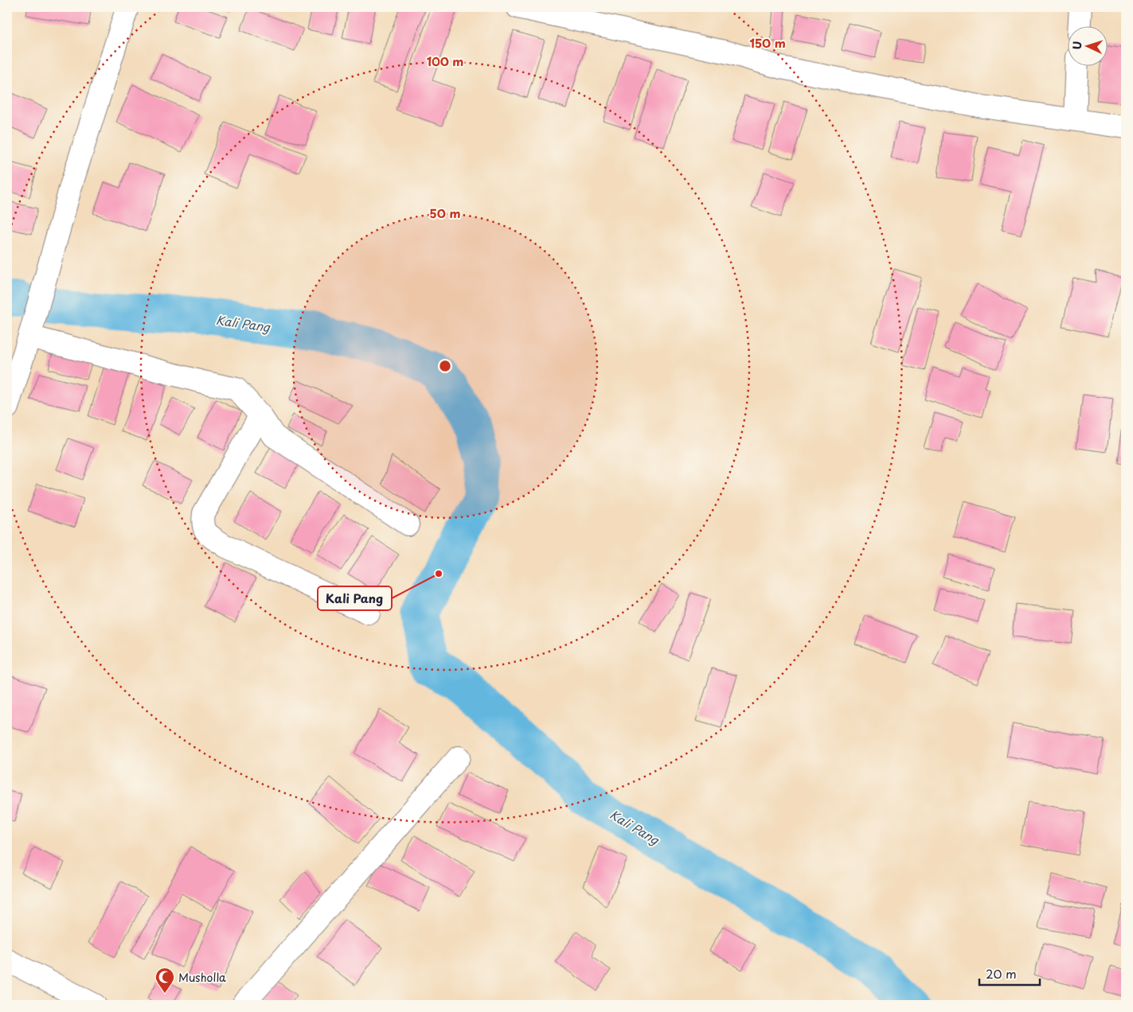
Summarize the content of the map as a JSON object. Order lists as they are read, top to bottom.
{
  "water": ["Kali Pang"],
  "places": {
    "other": ["Kali Pang"],
    "mosque": ["Musholla"]
  },
  "scale_bar": "20 m",
  "north": "left",
  "rings": ["150 m", "100 m", "50 m"]
}
